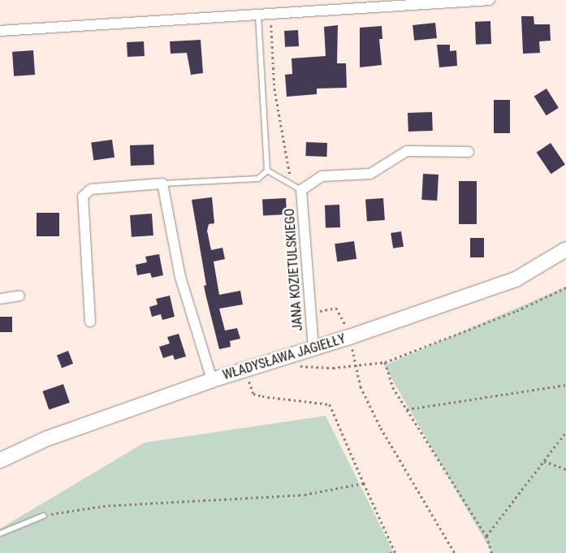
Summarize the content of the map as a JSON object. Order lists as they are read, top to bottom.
{
  "streets": {
    "main road": ["WŁADYSŁAWA JAGIEŁŁY"],
    "street": ["JANA KOZIETULSKIEGO"]
  },
  "crossings": [
    ["JANA KOZIETULSKIEGO", "WŁADYSŁAWA JAGIEŁŁY"]
  ]
}
